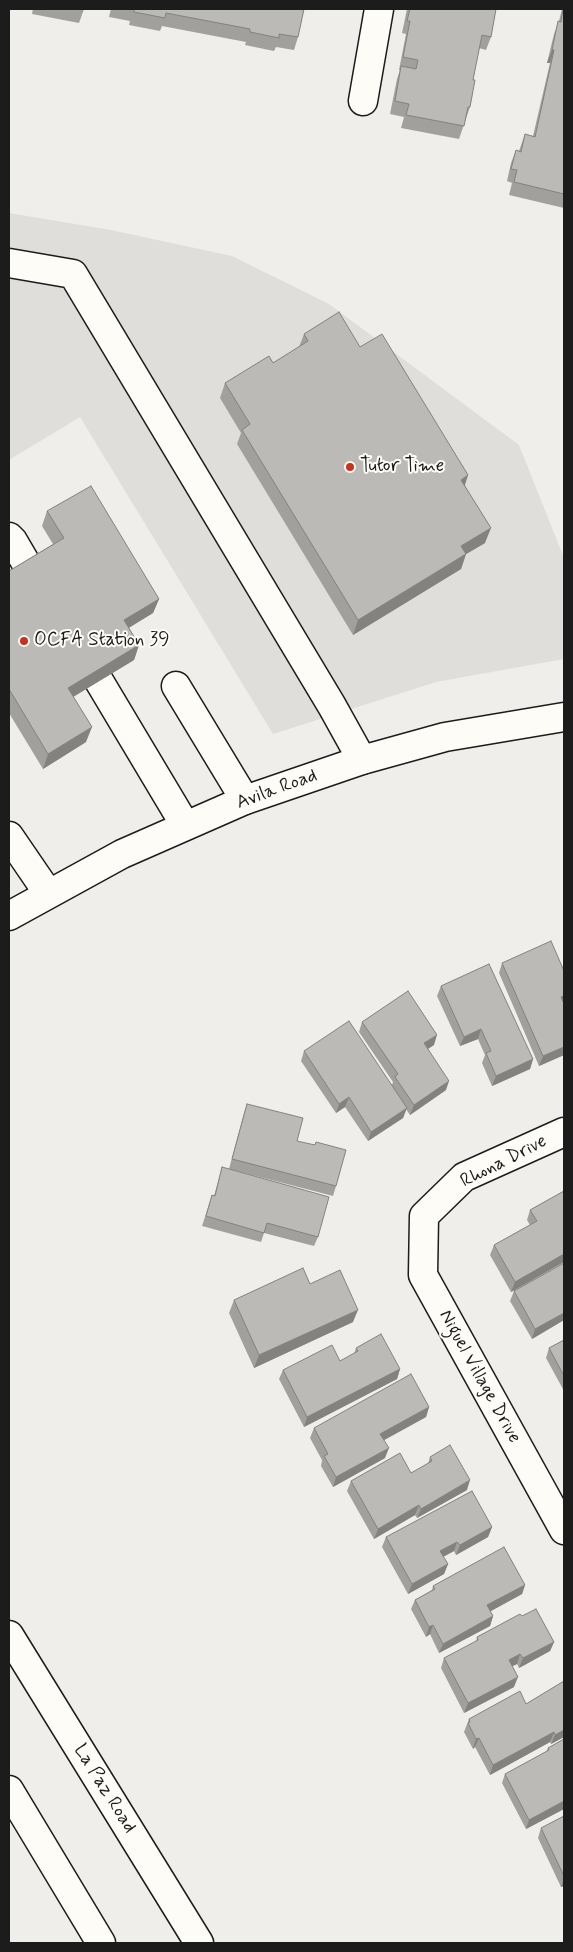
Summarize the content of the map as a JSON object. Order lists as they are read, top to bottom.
{
  "streets": {
    "main road": [
      "Avila Road",
      "Rhona Drive",
      "Niguel Village Drive",
      "La Paz Road"
    ]
  },
  "crossings": [
    ["Rhona Drive", "Niguel Village Drive"]
  ],
  "places": ["Tutor Time", "OCFA Station 39"]
}
